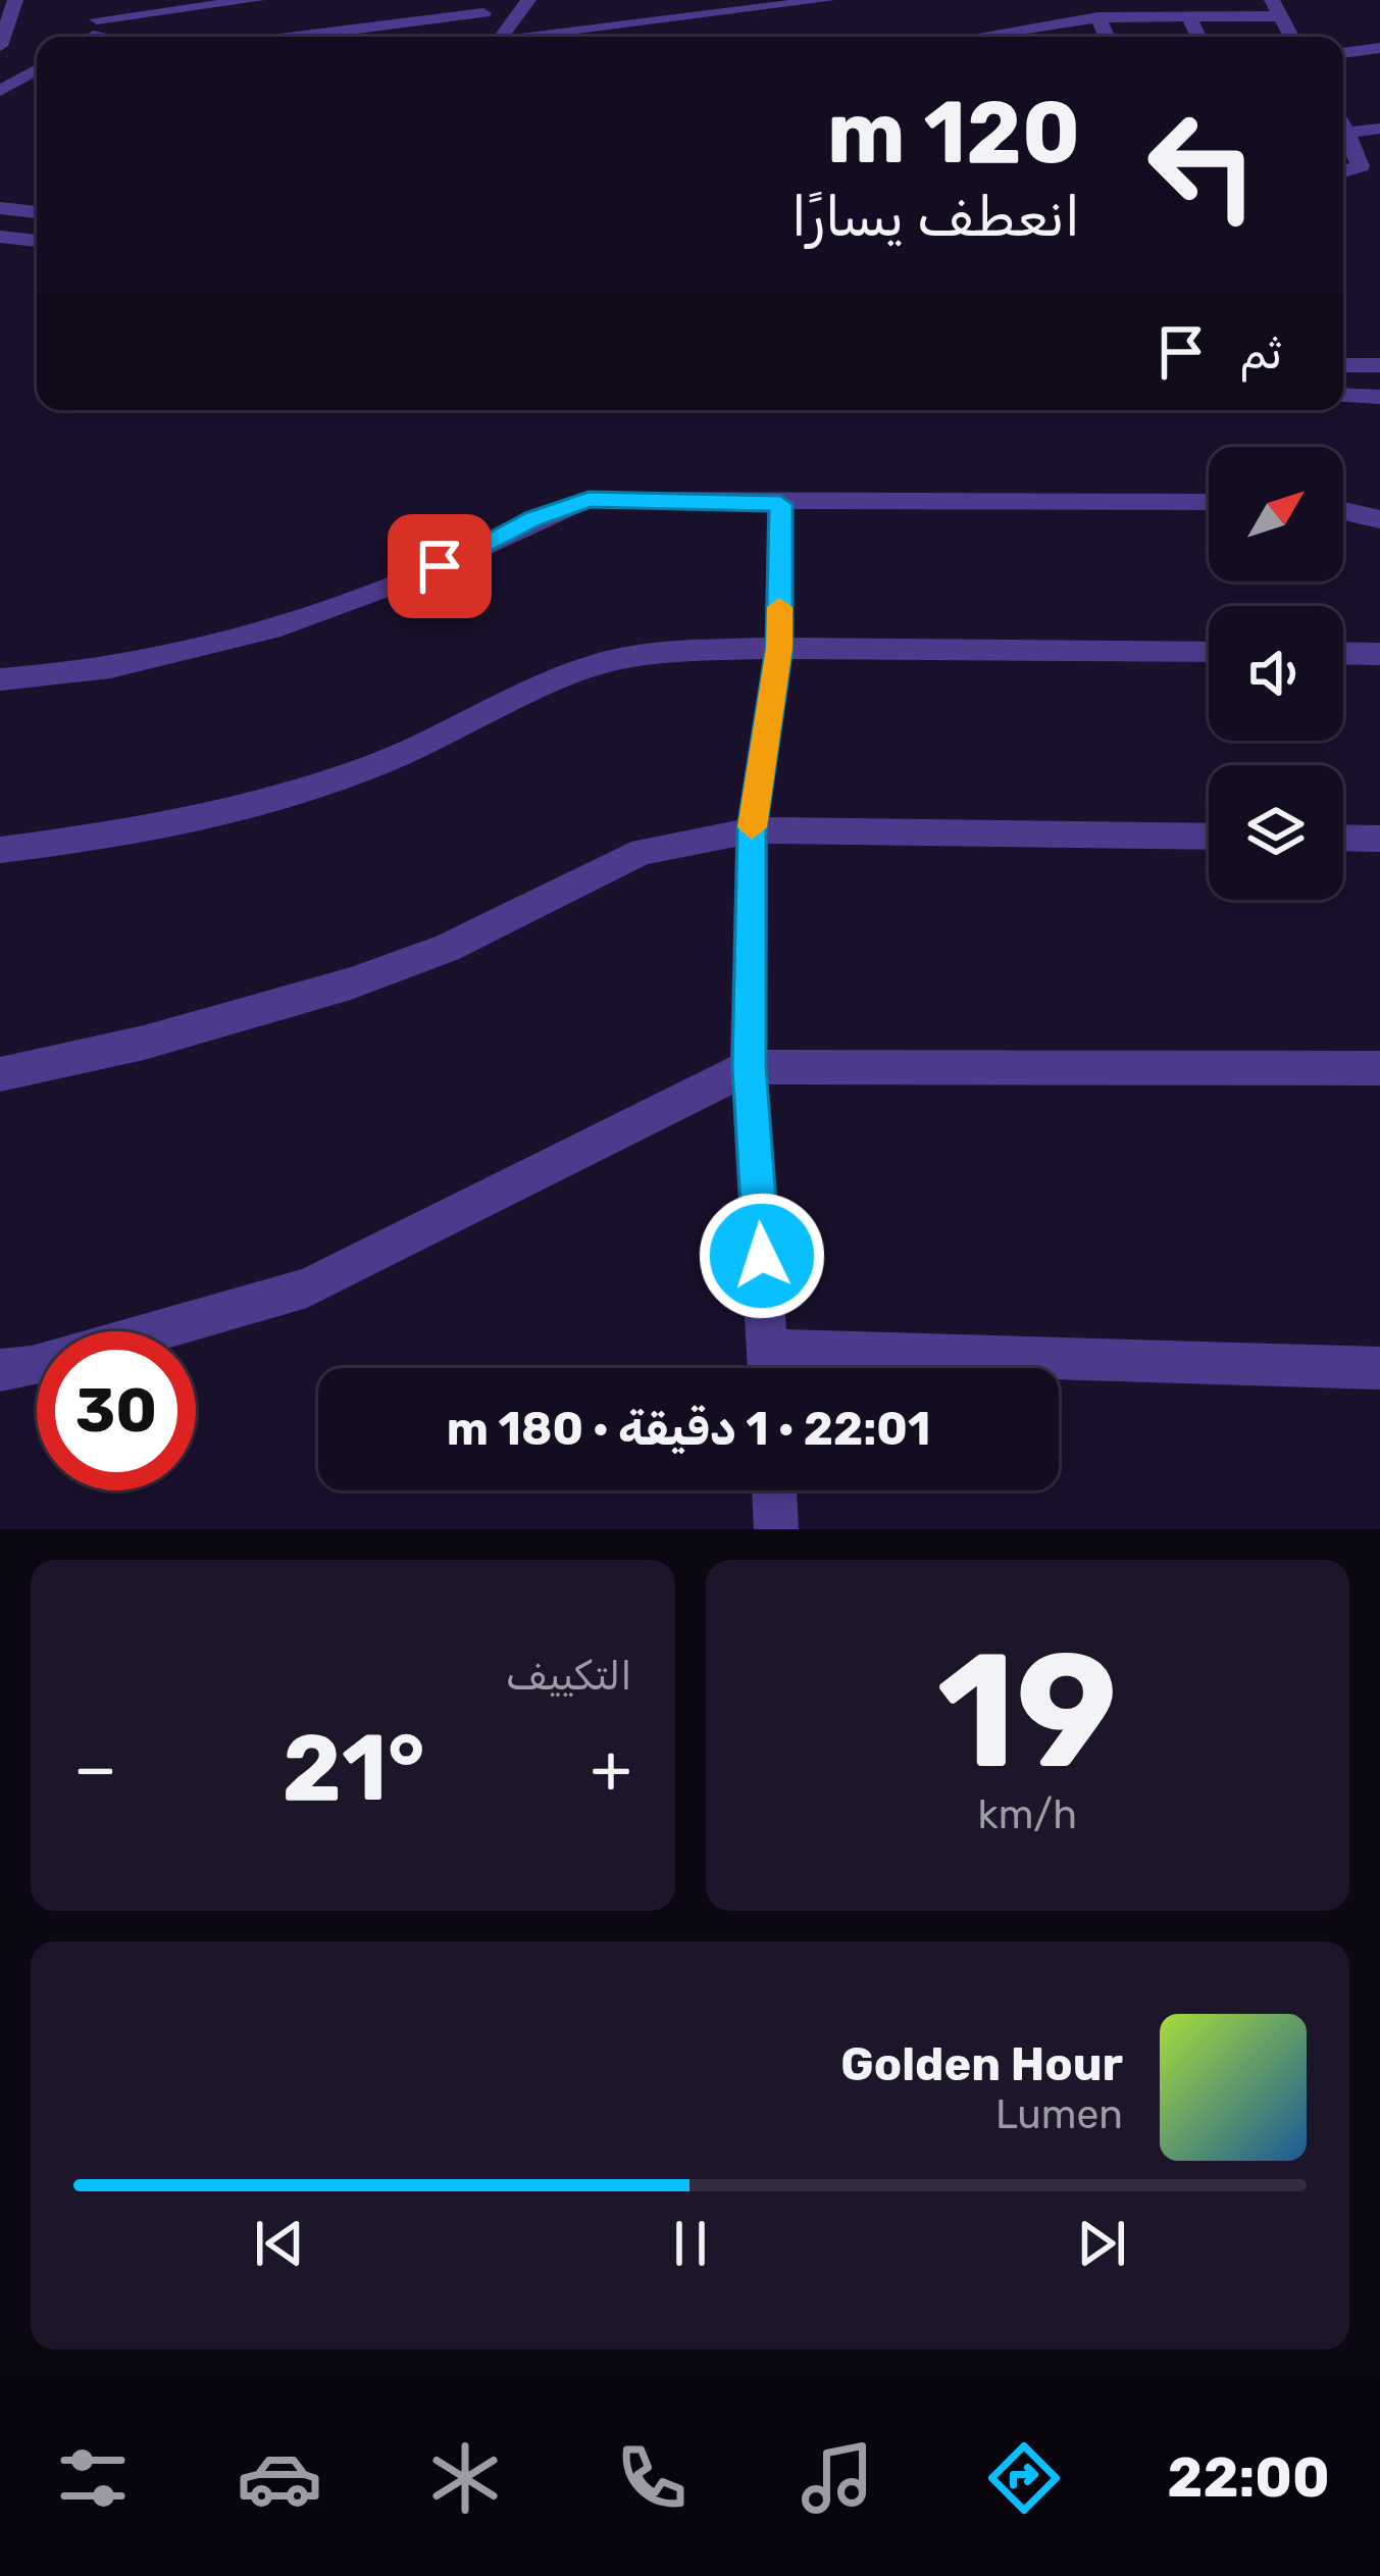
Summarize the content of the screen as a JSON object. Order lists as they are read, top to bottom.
{
  "north": "top right",
  "page": {
    "turn": ["120 m", "انعطف يسارًا"],
    "then": "ثم",
    "limit": "30",
    "trip": "22:01 · 1 دقيقة · 180 m",
    "tile": [
      ["19", "km/h"],
      "التكييف"
    ],
    "heat": ["−", "21°", "+"],
    "song": ["Golden Hour", "Lumen"],
    "tabs": "22:00"
  }
}
